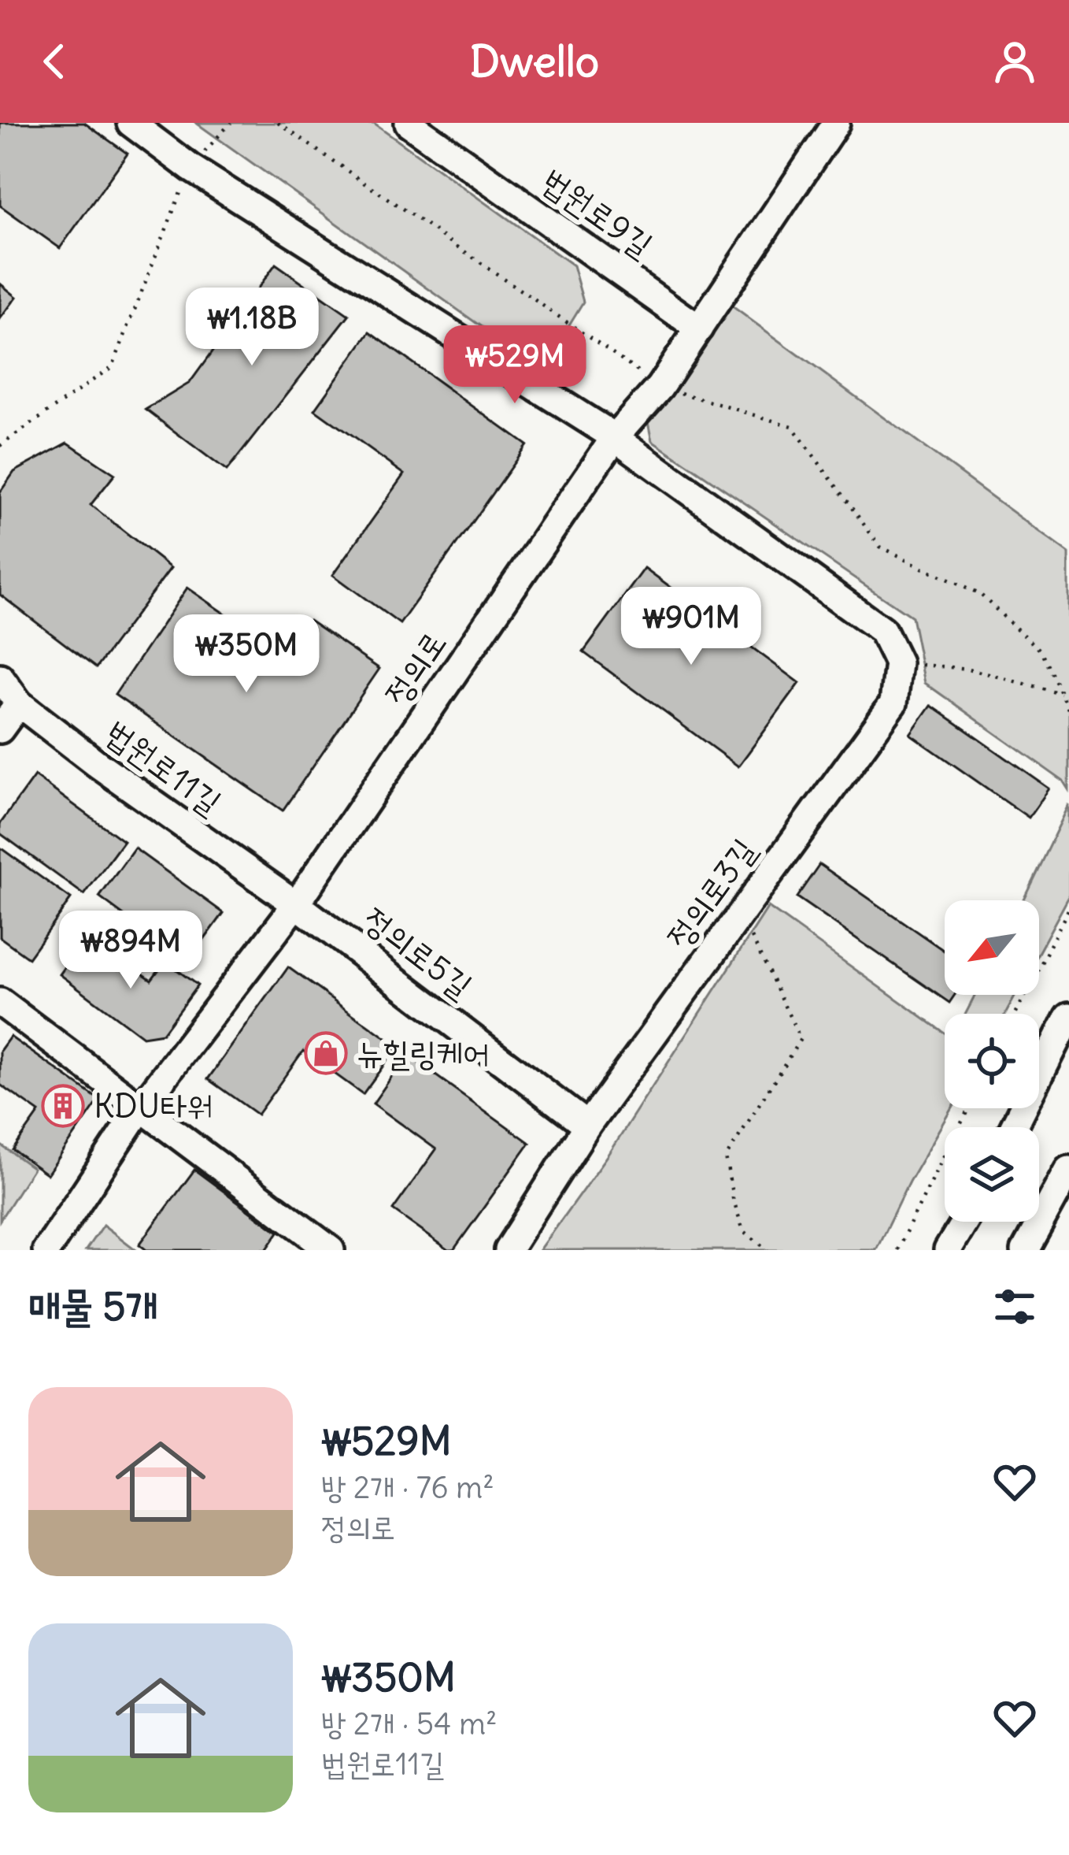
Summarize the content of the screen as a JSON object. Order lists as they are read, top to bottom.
{
  "streets": {
    "street": [
      "법원로9길",
      "정의로",
      "법원로11길",
      "정의로3길",
      "정의로5길"
    ]
  },
  "crossings": [
    ["법원로9길", "정의로"],
    ["정의로", "법원로11길"],
    ["정의로", "정의로5길"],
    ["법원로11길", "정의로5길"],
    ["정의로3길", "정의로5길"]
  ],
  "places": {
    "shop": ["뉴힐링케어"],
    "building": ["KDU타워"]
  },
  "north": "bottom left",
  "page": {
    "header": "Dwello",
    "price": [
      "₩1.18B",
      "₩529M",
      "₩901M",
      "₩350M",
      "₩894M"
    ],
    "heading": "매물 5개",
    "list": [
      {
        "name": "₩529M",
        "note": "방 2개 · 76 m² · 정의로"
      },
      {
        "name": "₩350M",
        "note": "방 2개 · 54 m² · 법원로11길"
      }
    ]
  }
}
